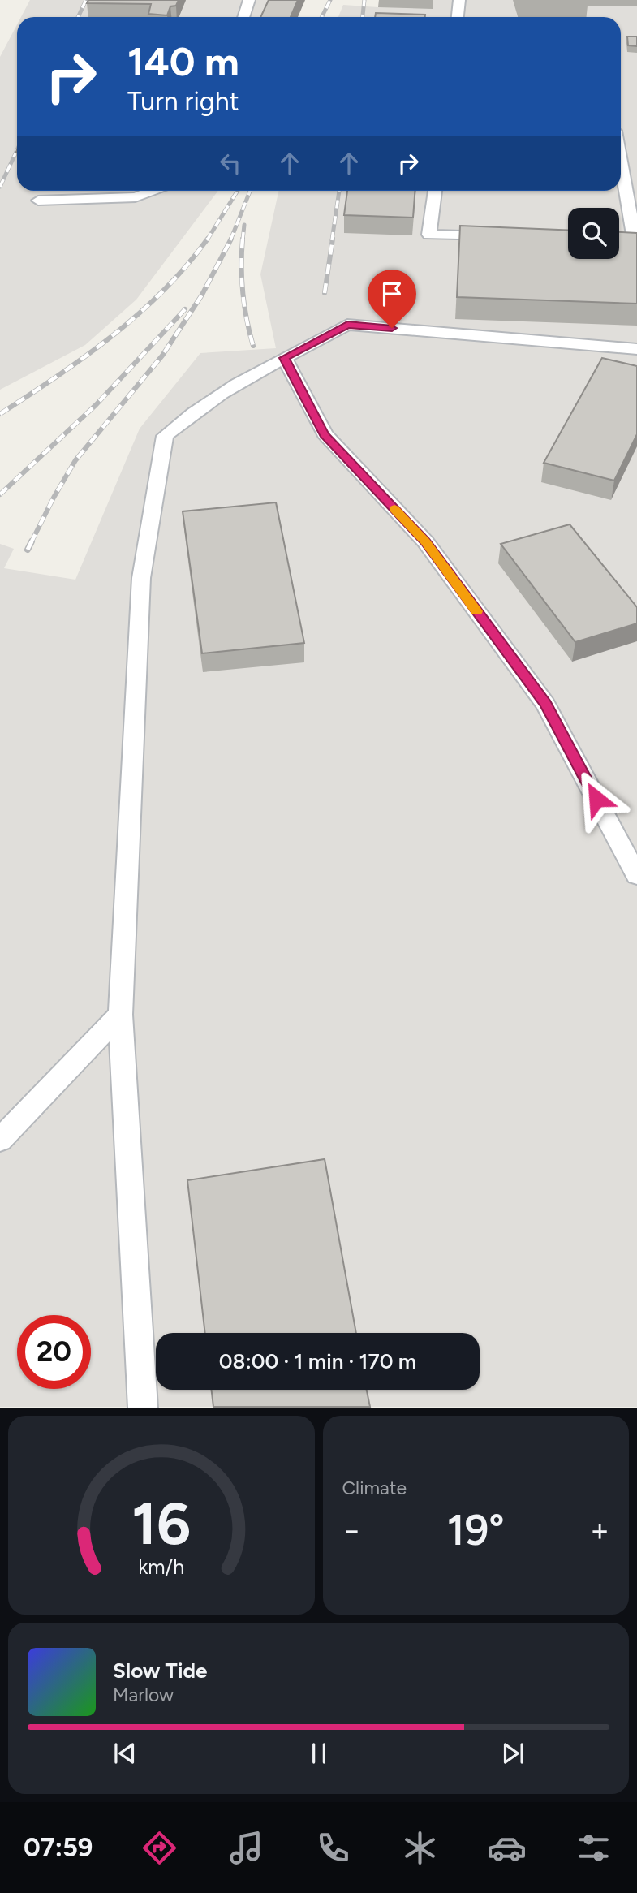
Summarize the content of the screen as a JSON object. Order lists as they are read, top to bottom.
{
  "page": {
    "turn": ["140 m", "Turn right"],
    "limit": "20",
    "trip": "08:00 · 1 min · 170 m",
    "tile": "Climate",
    "heat": ["−", "19°", "+"],
    "song": ["Slow Tide", "Marlow"],
    "tabs": "07:59",
    "gauge": ["16", "km/h"]
  }
}
